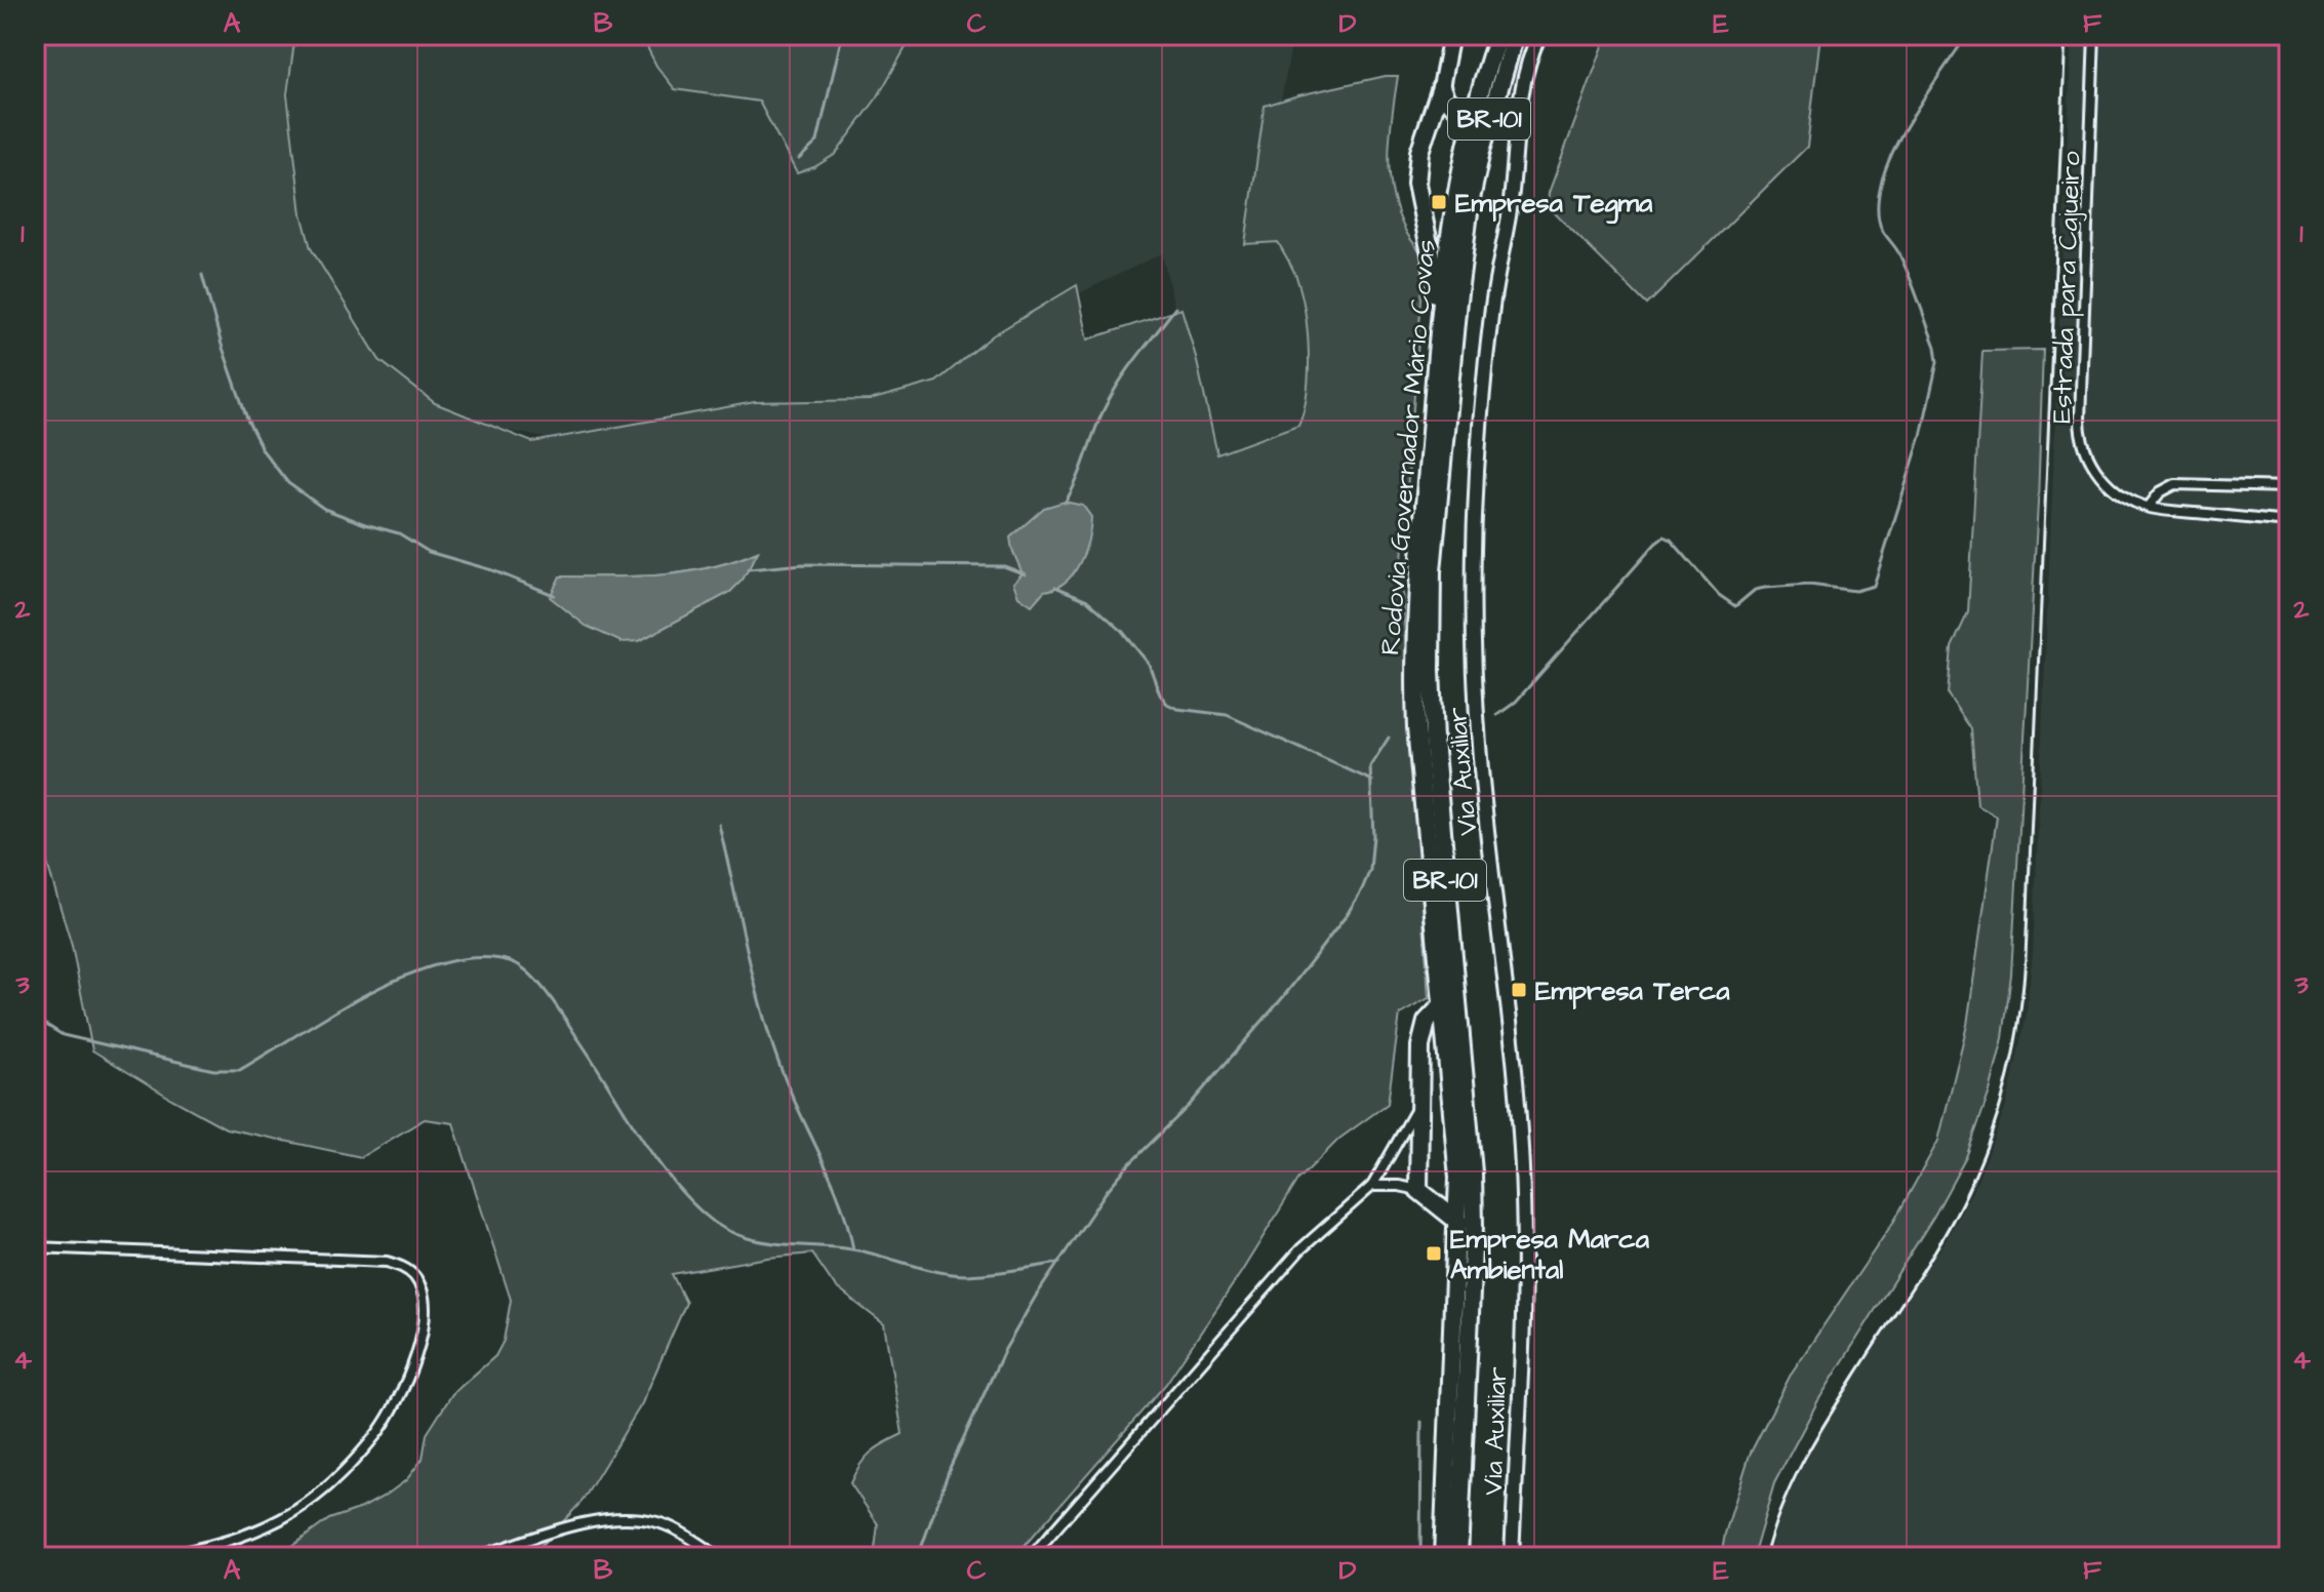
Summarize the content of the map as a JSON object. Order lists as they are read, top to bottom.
{
  "streets": {
    "highway": ["BR-101", "Rodovia Governador Mário Covas"],
    "street": ["Estrada para Cajueiro", "Via Auxiliar"]
  },
  "places": {
    "transit": ["Empresa Tegma", "Empresa Terca", "Empresa Marca Ambiental"]
  },
  "grid": {
    "columns": [
      "A",
      "B",
      "C",
      "D",
      "E",
      "F"
    ],
    "rows": [
      "1",
      "2",
      "3",
      "4"
    ]
  }
}
